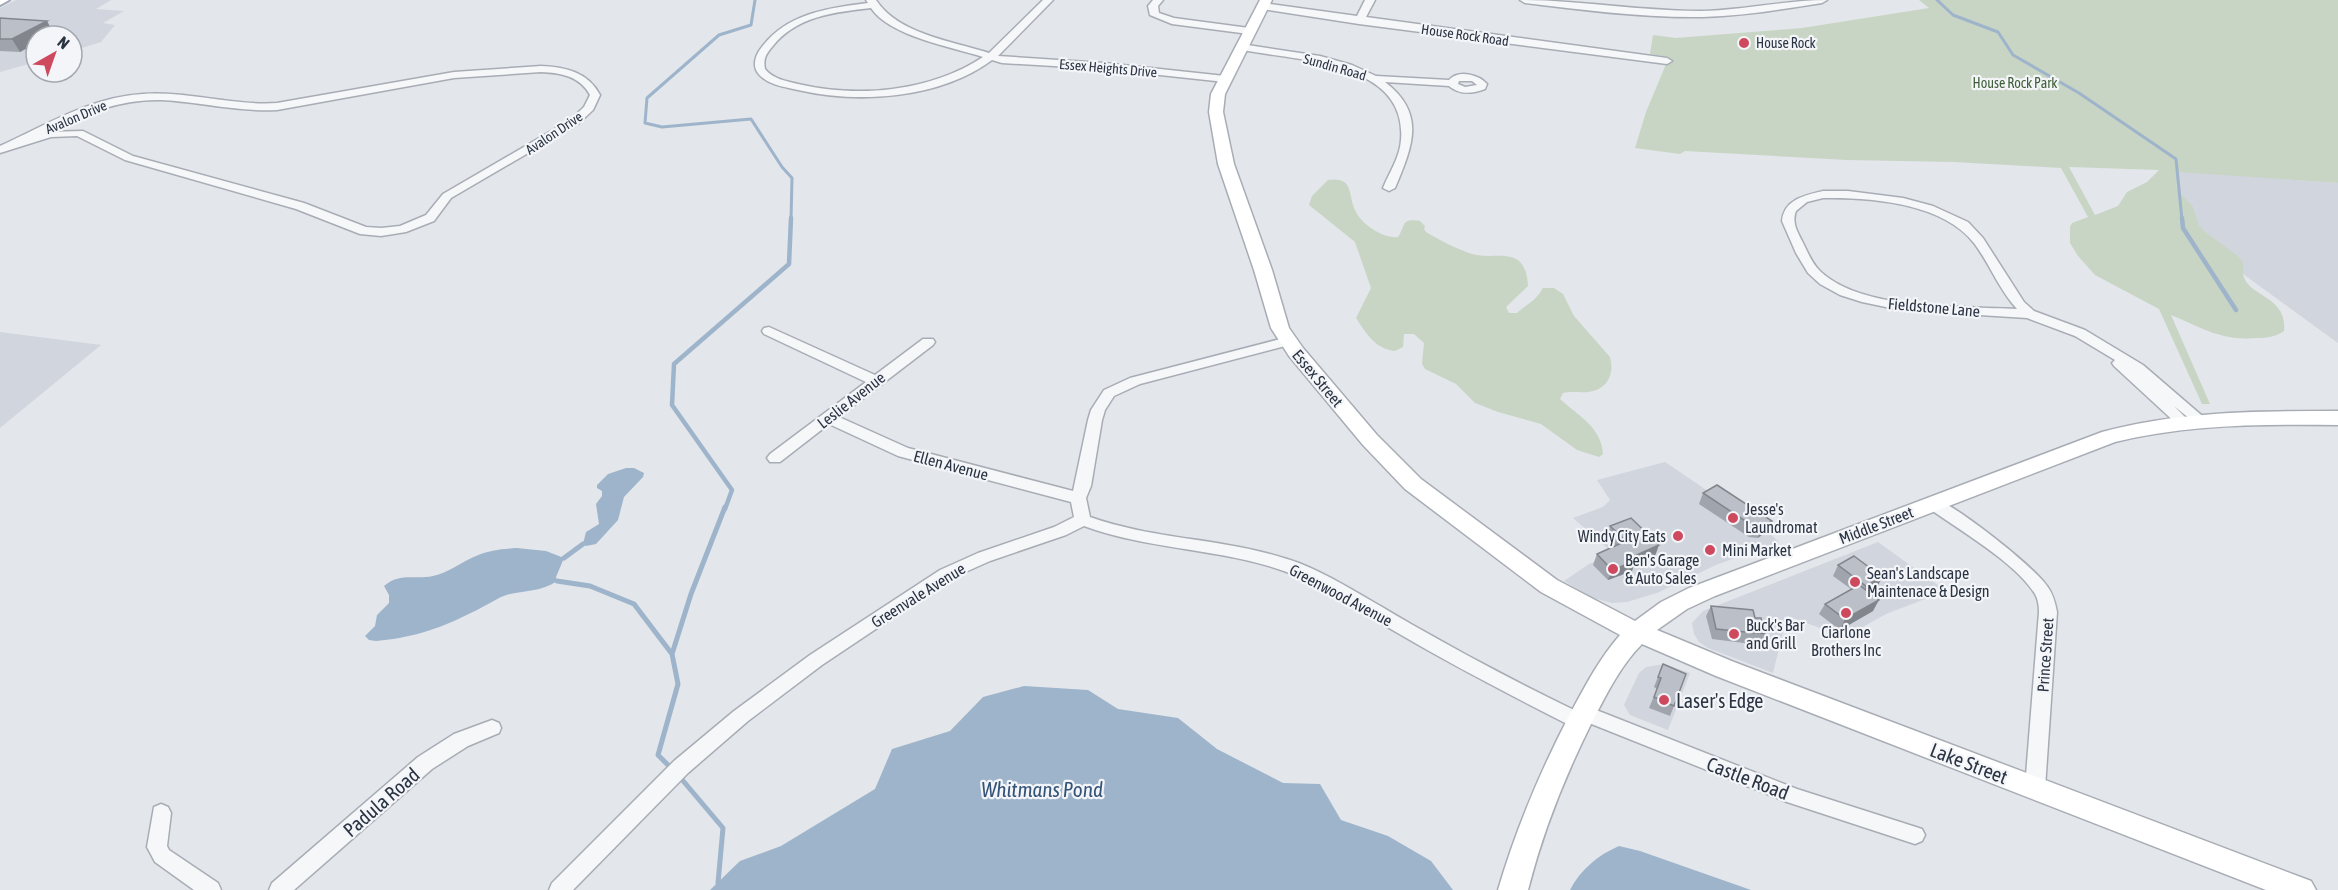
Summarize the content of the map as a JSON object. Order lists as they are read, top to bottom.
{
  "streets": {
    "street": [
      "House Rock Road",
      "Sundin Road",
      "Essex Heights Drive",
      "Avalon Drive",
      "Fieldstone Lane",
      "Essex Street",
      "Leslie Avenue",
      "Ellen Avenue",
      "Middle Street",
      "Greenvale Avenue",
      "Greenwood Avenue",
      "Prince Street",
      "Lake Street",
      "Castle Road",
      "Padula Road"
    ]
  },
  "crossings": [
    ["House Rock Road", "Essex Street"],
    ["Sundin Road", "Essex Street"],
    ["Essex Heights Drive", "Essex Street"],
    ["Fieldstone Lane", "Middle Street"],
    ["Essex Street", "Middle Street"],
    ["Essex Street", "Lake Street"],
    ["Leslie Avenue", "Ellen Avenue"],
    ["Middle Street", "Greenwood Avenue"],
    ["Middle Street", "Prince Street"],
    ["Middle Street", "Lake Street"],
    ["Middle Street", "Castle Road"],
    ["Greenvale Avenue", "Greenwood Avenue"],
    ["Greenwood Avenue", "Castle Road"],
    ["Prince Street", "Lake Street"]
  ],
  "water": ["Whitmans Pond"],
  "parks": ["House Rock Park"],
  "places": [
    "House Rock",
    "Jesse's Laundromat",
    "Windy City Eats",
    "Mini Market",
    "Ben's Garage & Auto Sales",
    "Sean's Landscape Maintenace & Design",
    "Ciarlone Brothers Inc",
    "Buck's Bar and Grill",
    "Laser's Edge"
  ],
  "north": "top right"
}
